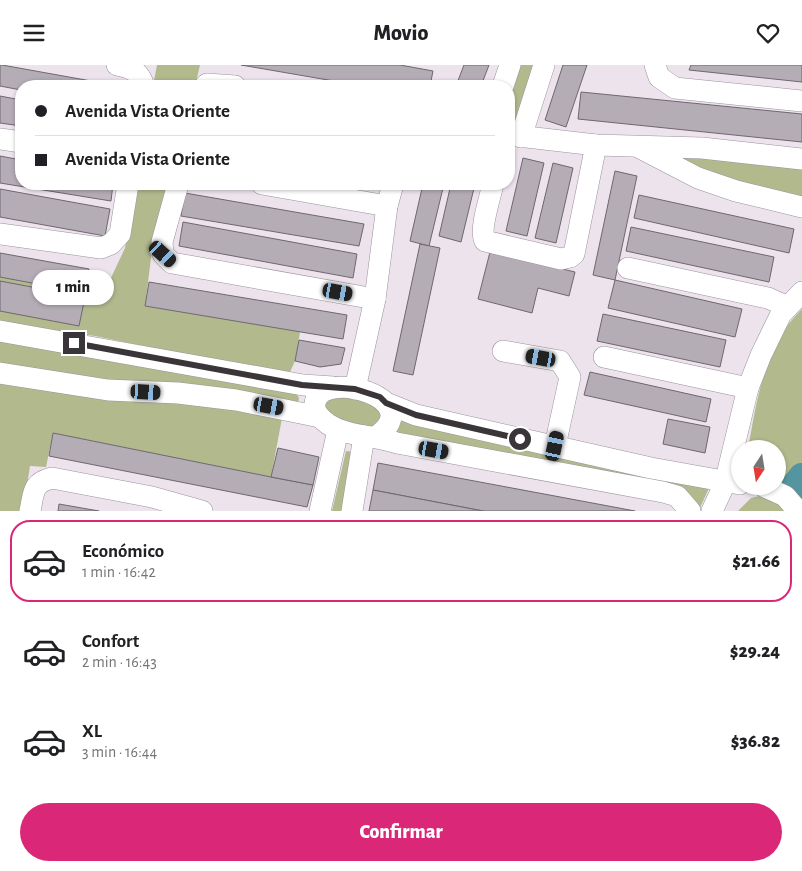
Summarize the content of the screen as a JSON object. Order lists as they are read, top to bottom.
{
  "north": "bottom",
  "page": {
    "header": "Movio",
    "banner": ["Avenida Vista Oriente", "Avenida Vista Oriente"],
    "bubble": "1 min",
    "list": [
      {
        "name": "Económico",
        "note": "1 min · 16:42",
        "value": "$21.66"
      },
      {
        "name": "Confort",
        "note": "2 min · 16:43",
        "value": "$29.24"
      },
      {
        "name": "XL",
        "note": "3 min · 16:44",
        "value": "$36.82"
      }
    ],
    "buttons": "Confirmar"
  }
}
